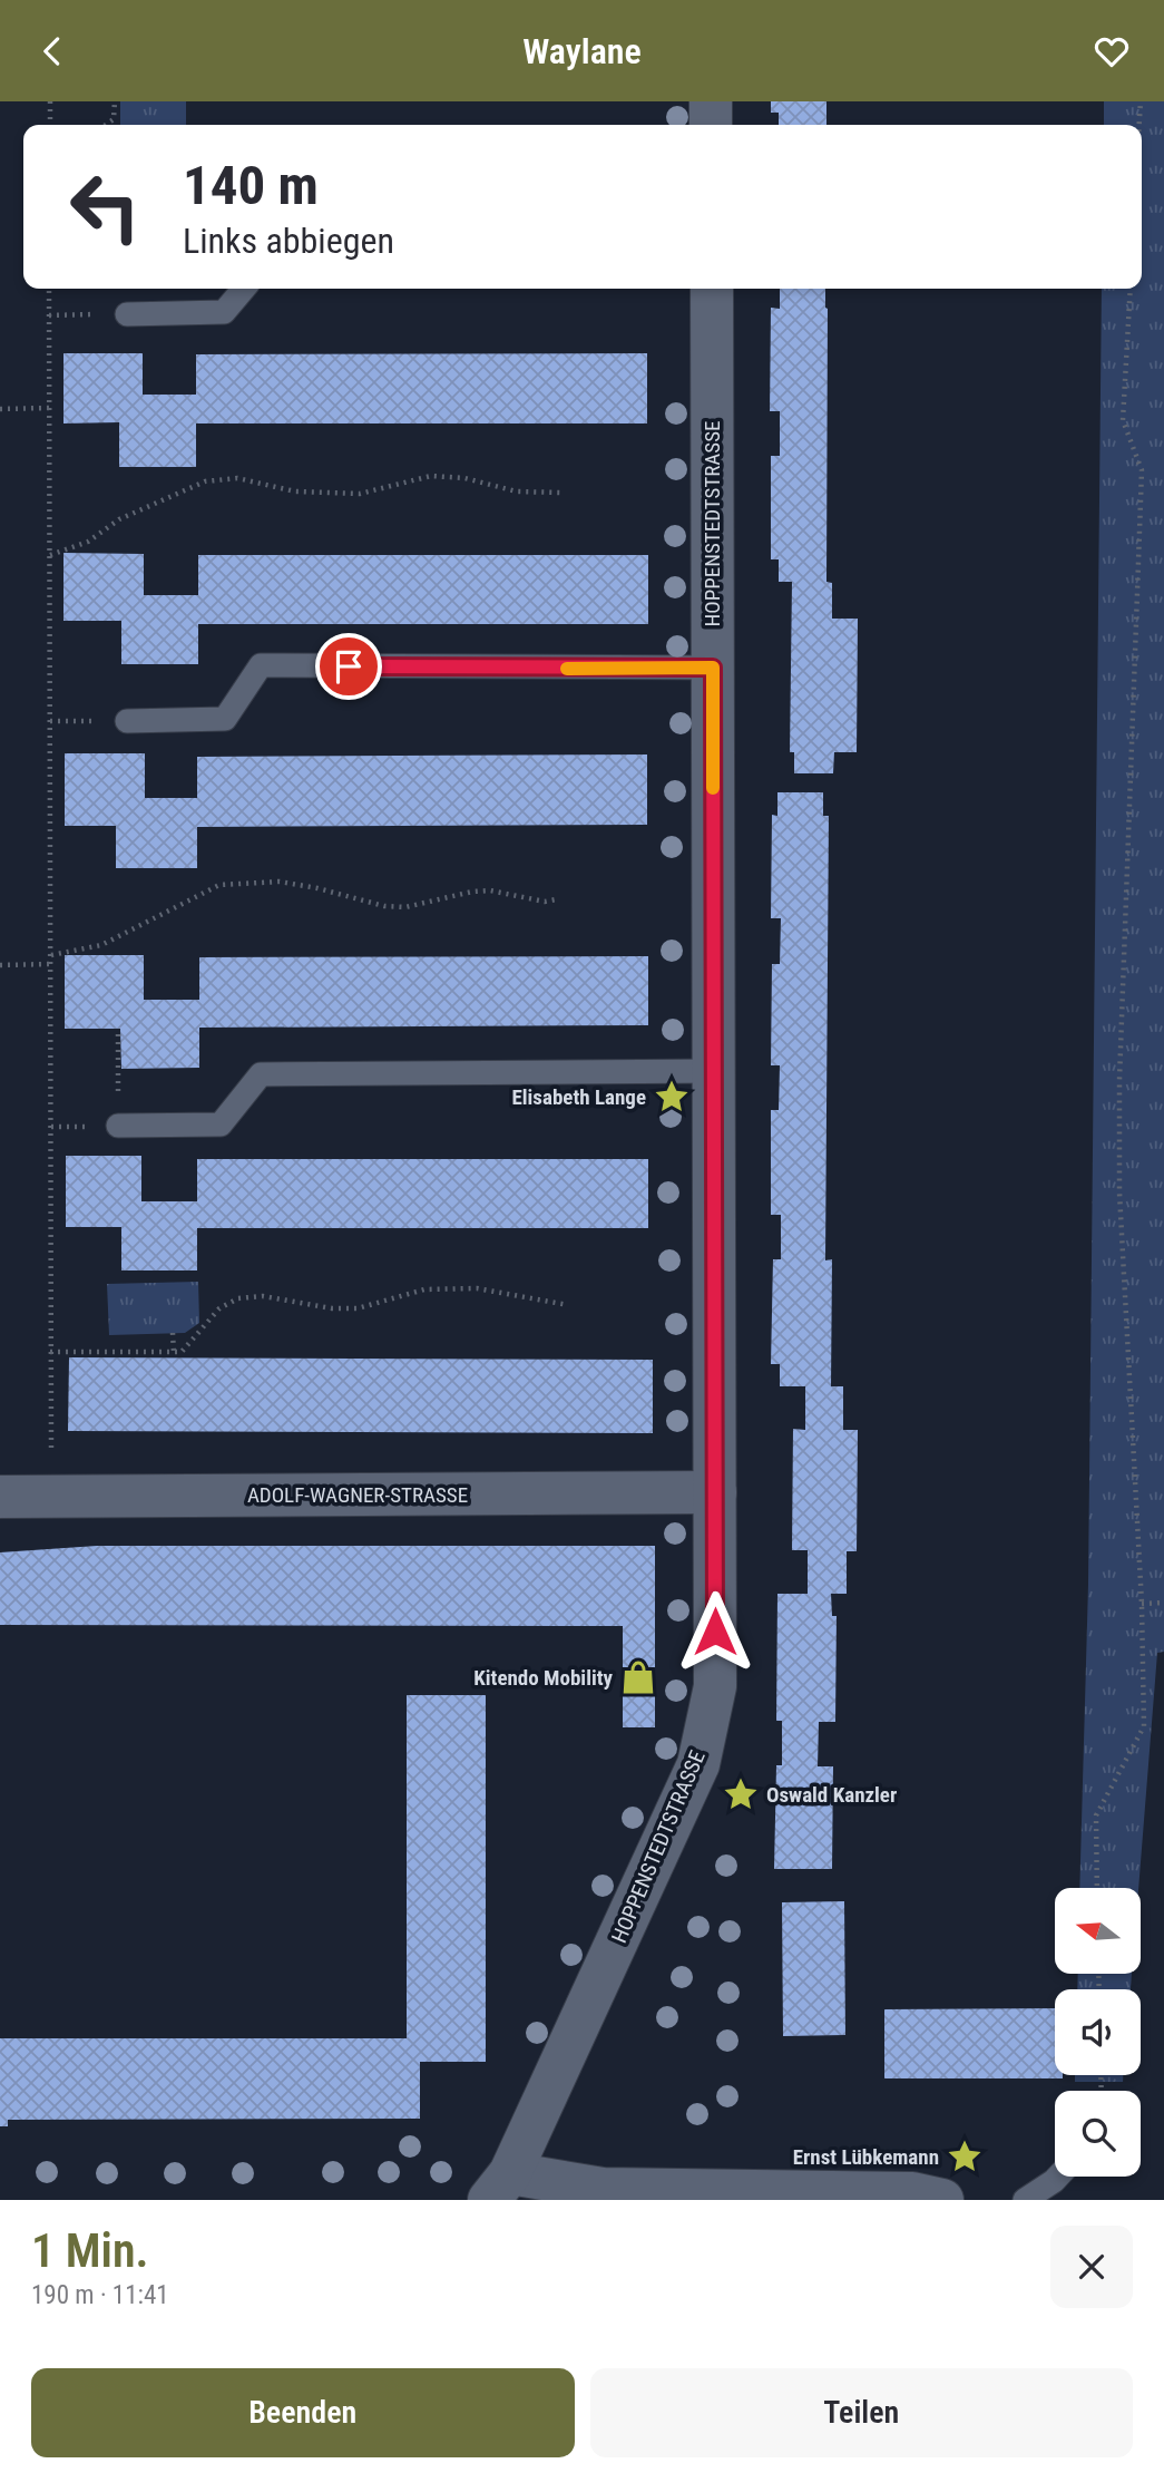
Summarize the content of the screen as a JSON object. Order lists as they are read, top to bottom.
{
  "streets": {
    "street": ["HOPPENSTEDTSTRASSE", "ADOLF-WAGNER-STRASSE"]
  },
  "crossings": [
    ["HOPPENSTEDTSTRASSE", "ADOLF-WAGNER-STRASSE"]
  ],
  "places": {
    "place": ["Elisabeth Lange", "Oswald Kanzler", "Ernst Lübkemann"],
    "shop": ["Kitendo Mobility"]
  },
  "north": "left",
  "page": {
    "header": "Waylane",
    "turn": ["140 m", "Links abbiegen"],
    "heading": ["1 Min.", "190 m · 11:41"],
    "buttons": ["Beenden", "Teilen"]
  }
}
